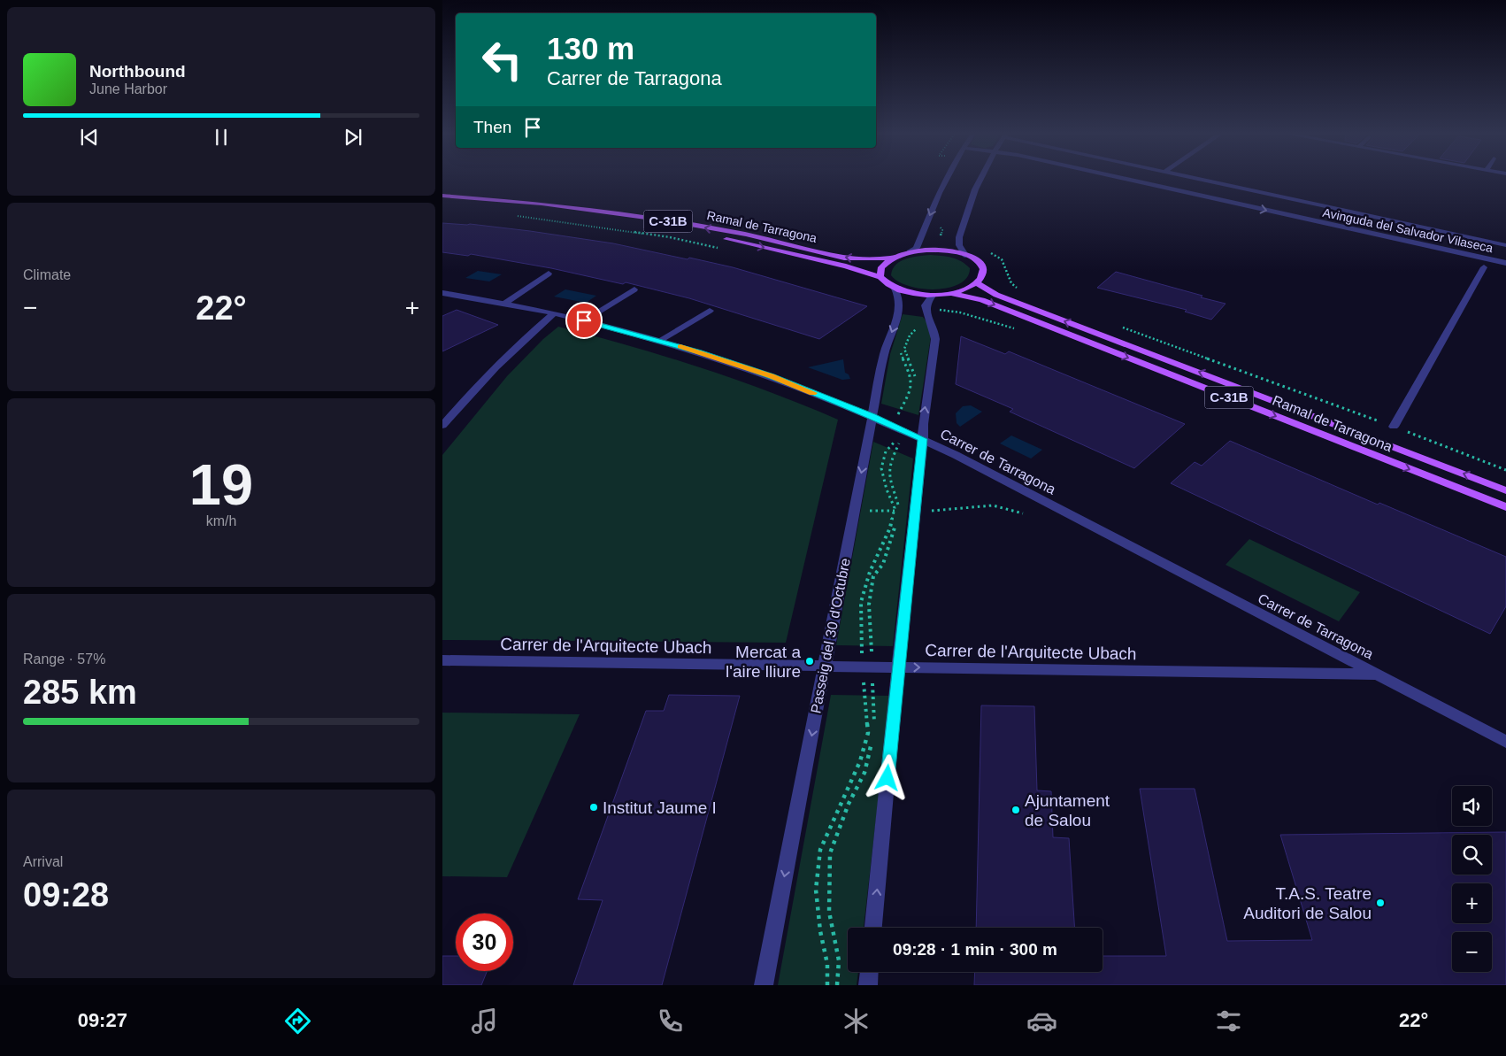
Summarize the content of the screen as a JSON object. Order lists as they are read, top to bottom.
{
  "streets": {
    "main road": ["C-31B", "Ramal de Tarragona"],
    "street": [
      "Avinguda del Salvador Vilaseca",
      "Carrer de Tarragona",
      "Passeig del 30 d'Octubre",
      "Carrer de l'Arquitecte Ubach"
    ]
  },
  "crossings": [
    ["C-31B", "Ramal de Tarragona"],
    ["C-31B", "Passeig del 30 d'Octubre"],
    ["Carrer de Tarragona", "Passeig del 30 d'Octubre"],
    ["Carrer de Tarragona", "Carrer de l'Arquitecte Ubach"],
    ["Passeig del 30 d'Octubre", "Carrer de l'Arquitecte Ubach"]
  ],
  "one_way": ["Carrer de l'Arquitecte Ubach"],
  "places": [
    "Mercat a l'aire lliure",
    "Institut Jaume I",
    "Ajuntament de Salou",
    "T.A.S. Teatre Auditori de Salou"
  ],
  "page": {
    "turn": ["130 m", "Carrer de Tarragona"],
    "song": ["Northbound", "June Harbor"],
    "then": "Then",
    "tile": [
      "Climate",
      ["19", "km/h"],
      ["Range · 57%", "285 km"],
      ["Arrival", "09:28"]
    ],
    "heat": ["−", "22°", "+"],
    "map_buttons": ["+", "−"],
    "limit": "30",
    "trip": "09:28 · 1 min · 300 m",
    "tabs": ["09:27", "22°"]
  }
}
